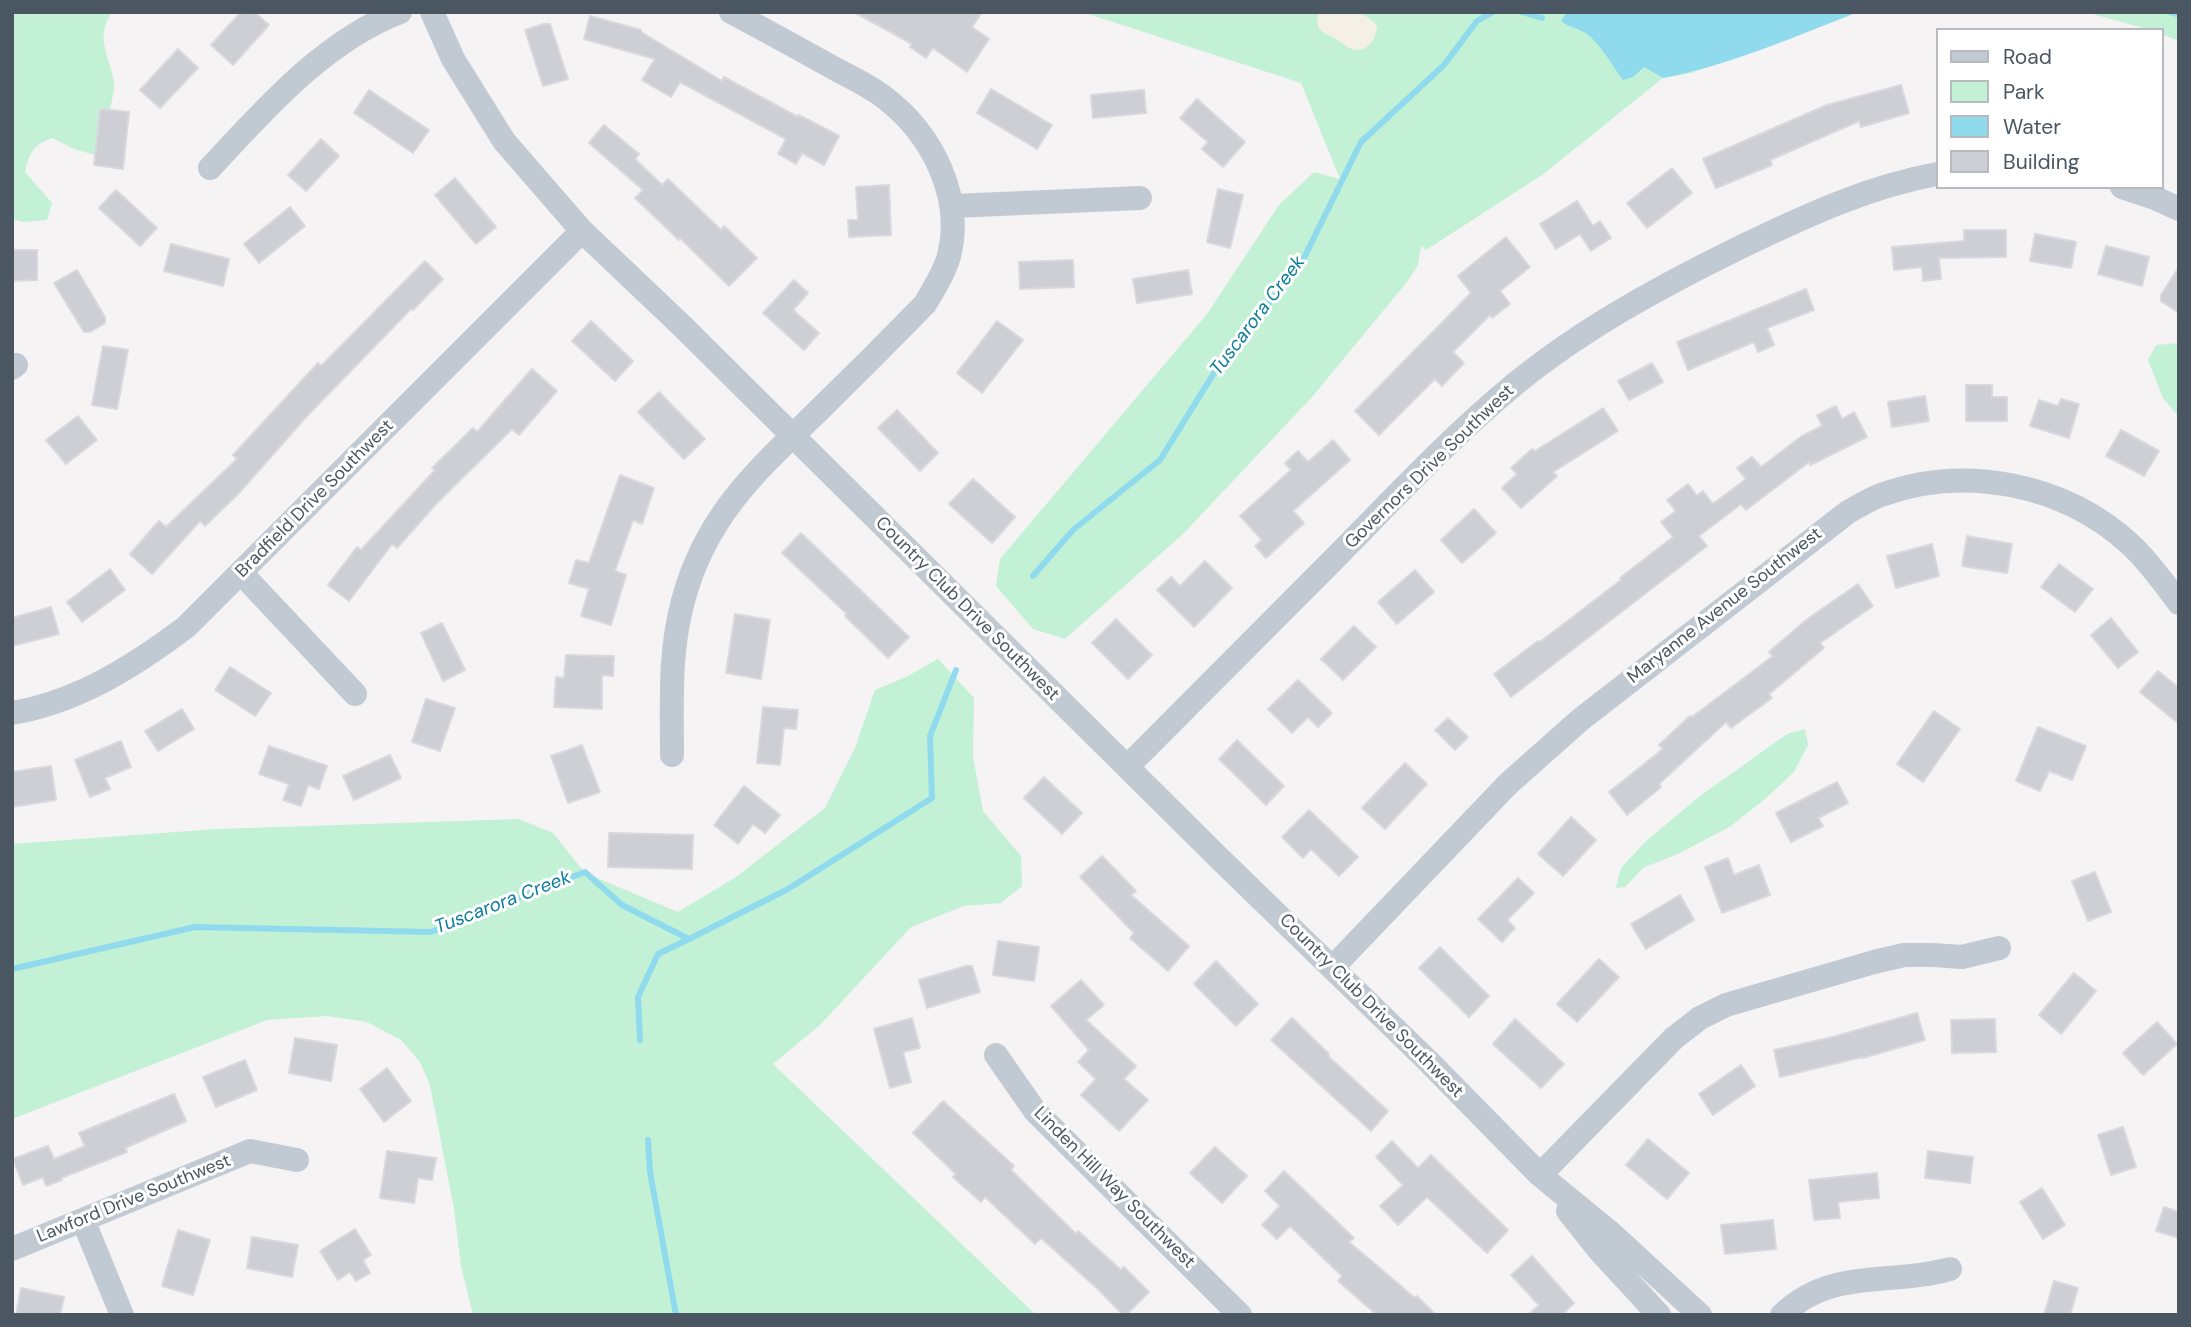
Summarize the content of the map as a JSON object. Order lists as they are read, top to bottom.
{
  "streets": {
    "street": [
      "Governors Drive Southwest",
      "Bradfield Drive Southwest",
      "Maryanne Avenue Southwest",
      "Country Club Drive Southwest",
      "Linden Hill Way Southwest",
      "Lawford Drive Southwest"
    ]
  },
  "crossings": [
    ["Governors Drive Southwest", "Country Club Drive Southwest"],
    ["Bradfield Drive Southwest", "Country Club Drive Southwest"],
    ["Maryanne Avenue Southwest", "Country Club Drive Southwest"]
  ],
  "water": ["Tuscarora Creek"],
  "legend": [
    "Road",
    "Park",
    "Water",
    "Building"
  ]
}
